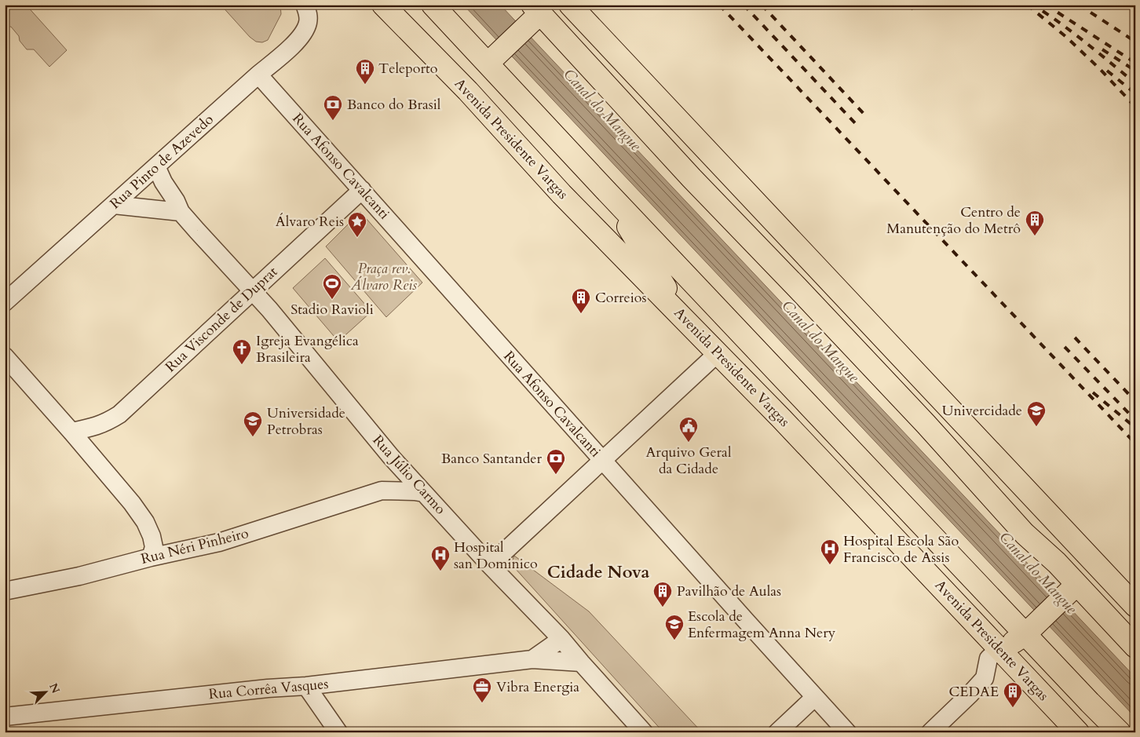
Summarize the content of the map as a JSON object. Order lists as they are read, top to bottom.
{
  "streets": {
    "main road": ["Avenida Presidente Vargas"],
    "street": [
      "Rua Pinto de Azevedo",
      "Rua Afonso Cavalcanti",
      "Rua Visconde de Duprat",
      "Rua Júlio Carmo",
      "Rua Néri Pinheiro",
      "Rua Corrêa Vasques"
    ]
  },
  "crossings": [
    ["Rua Pinto de Azevedo", "Rua Afonso Cavalcanti"],
    ["Rua Pinto de Azevedo", "Rua Júlio Carmo"],
    ["Rua Afonso Cavalcanti", "Rua Visconde de Duprat"],
    ["Rua Visconde de Duprat", "Rua Júlio Carmo"],
    ["Rua Júlio Carmo", "Rua Néri Pinheiro"],
    ["Rua Júlio Carmo", "Rua Corrêa Vasques"]
  ],
  "districts": ["Cidade Nova"],
  "water": ["Canal do Mangue"],
  "parks": ["Praça rev. Álvaro Reis"],
  "places": {
    "building": [
      "Teleporto",
      "Centro de Manutenção do Metrô",
      "Correios",
      "Pavilhão de Aulas",
      "CEDAE"
    ],
    "bank": ["Banco do Brasil", "Banco Santander"],
    "place": ["Álvaro Reis"],
    "sports": ["Stadio Ravioli"],
    "church": ["Igreja Evangélica Brasileira"],
    "school or university": ["Univercidade", "Universidade Petrobras", "Escola de Enfermagem Anna Nery"],
    "public building": ["Arquivo Geral da Cidade"],
    "hospital": ["Hospital Escola São Francisco de Assis", "Hospital san Dominico"],
    "office": ["Vibra Energia"]
  },
  "north": "top right"
}
